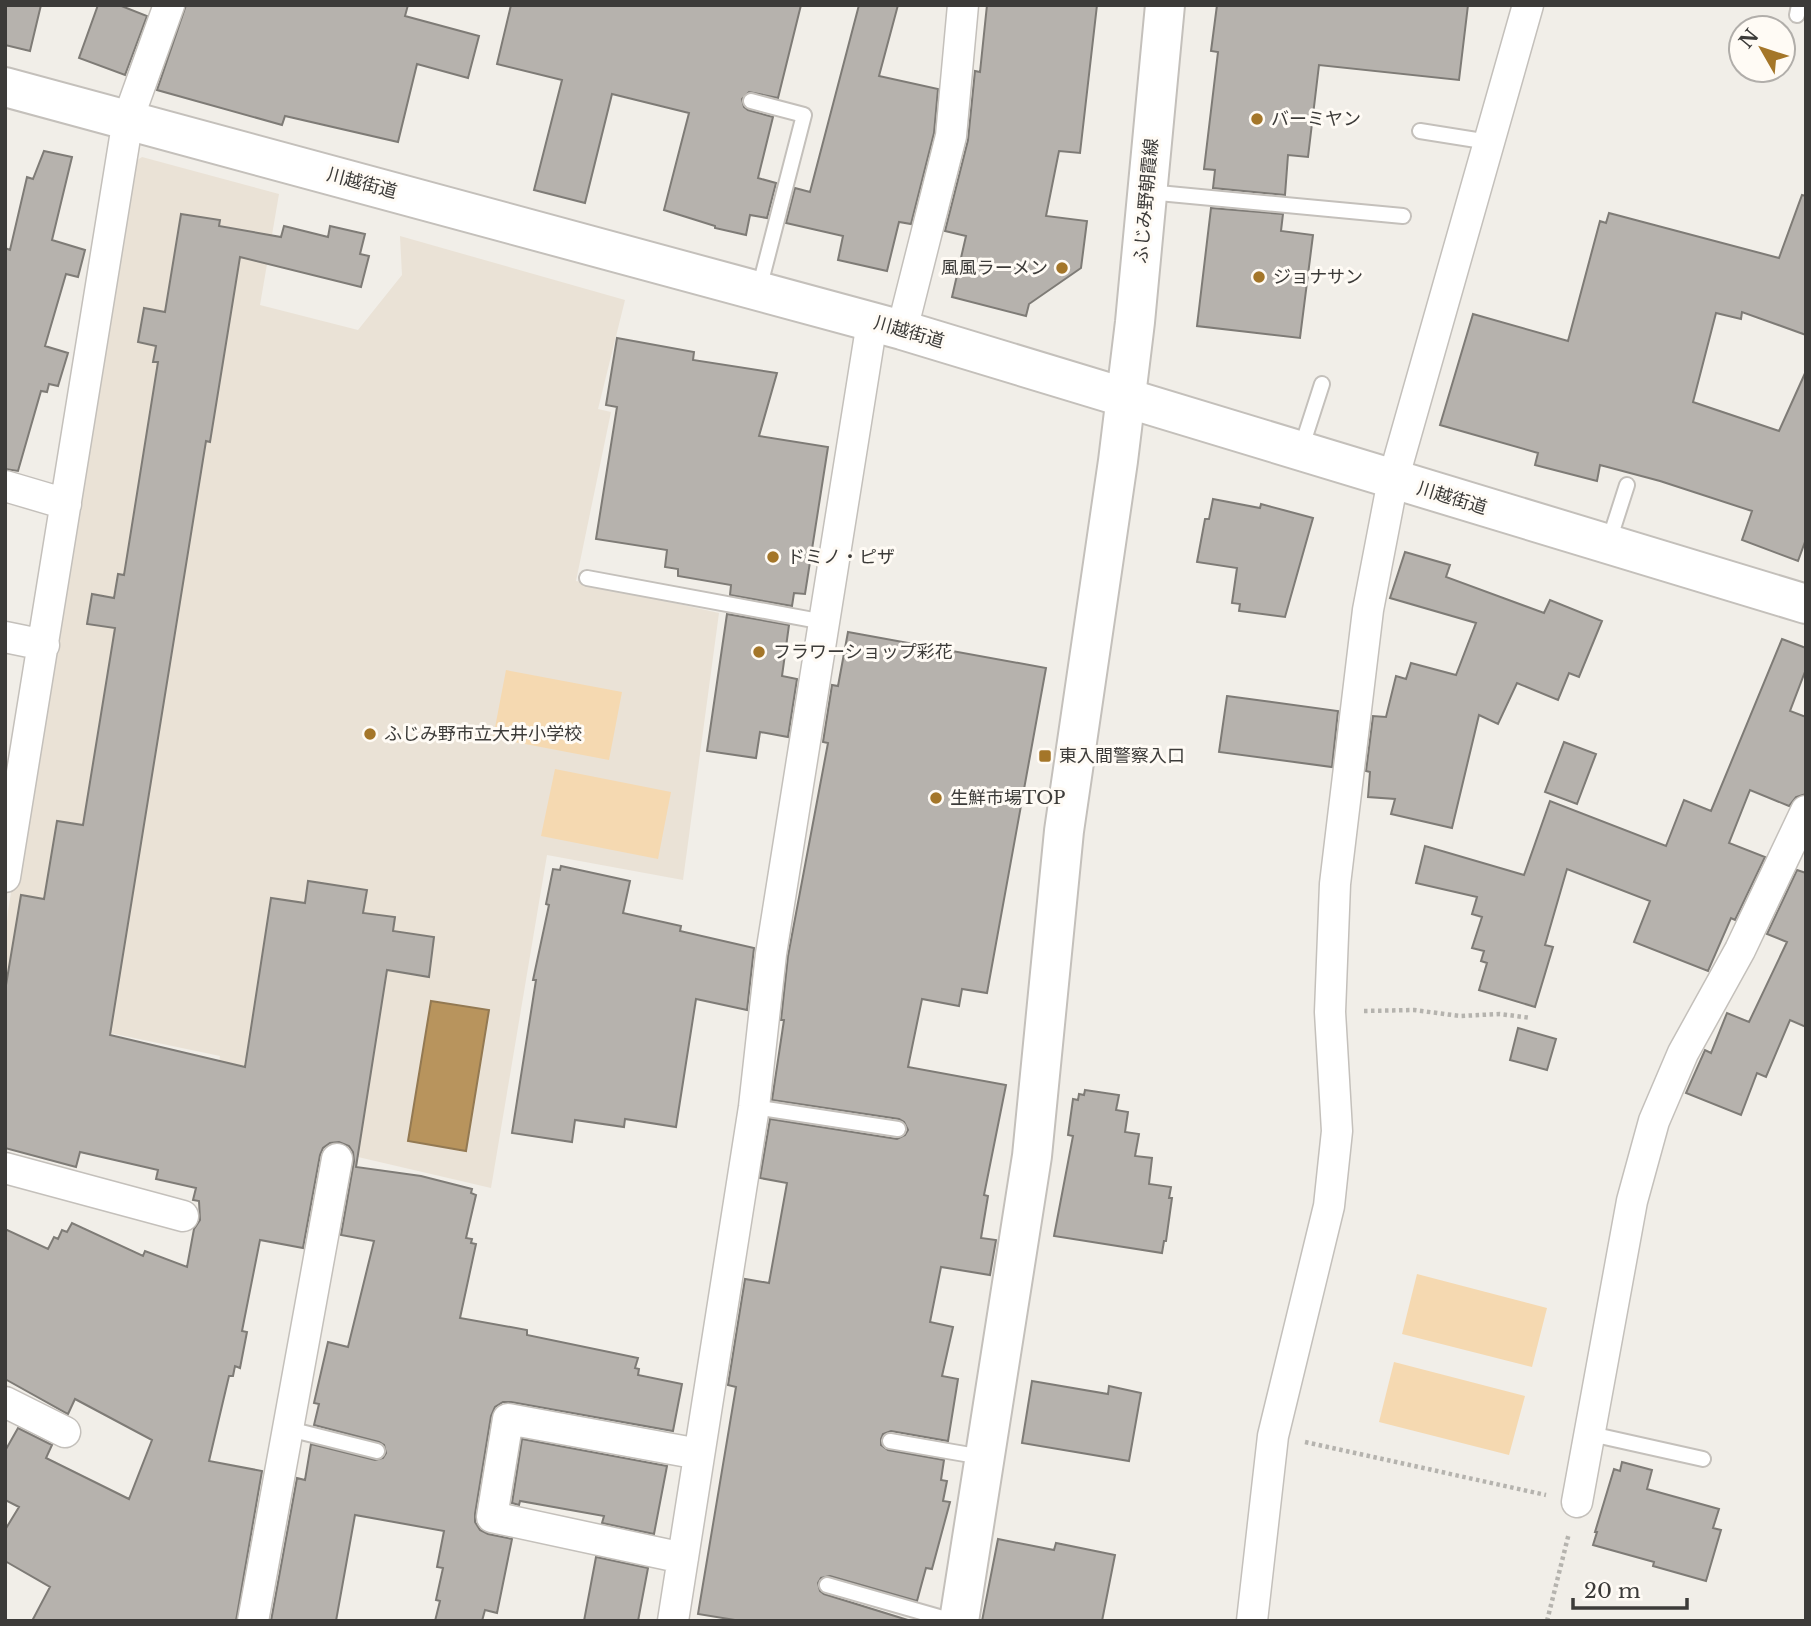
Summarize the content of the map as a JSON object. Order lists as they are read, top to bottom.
{
  "streets": {
    "main road": ["川越街道", "ふじみ野朝霞線"]
  },
  "crossings": [
    ["川越街道", "ふじみ野朝霞線"]
  ],
  "places": {
    "other": [
      "バーミヤン",
      "風風ラーメン",
      "ジョナサン",
      "ドミノ・ピザ",
      "フラワーショップ彩花",
      "ふじみ野市立大井小学校",
      "生鮮市場TOP"
    ],
    "transit": ["東入間警察入口"]
  },
  "scale_bar": "20 m",
  "north": "top left"
}
